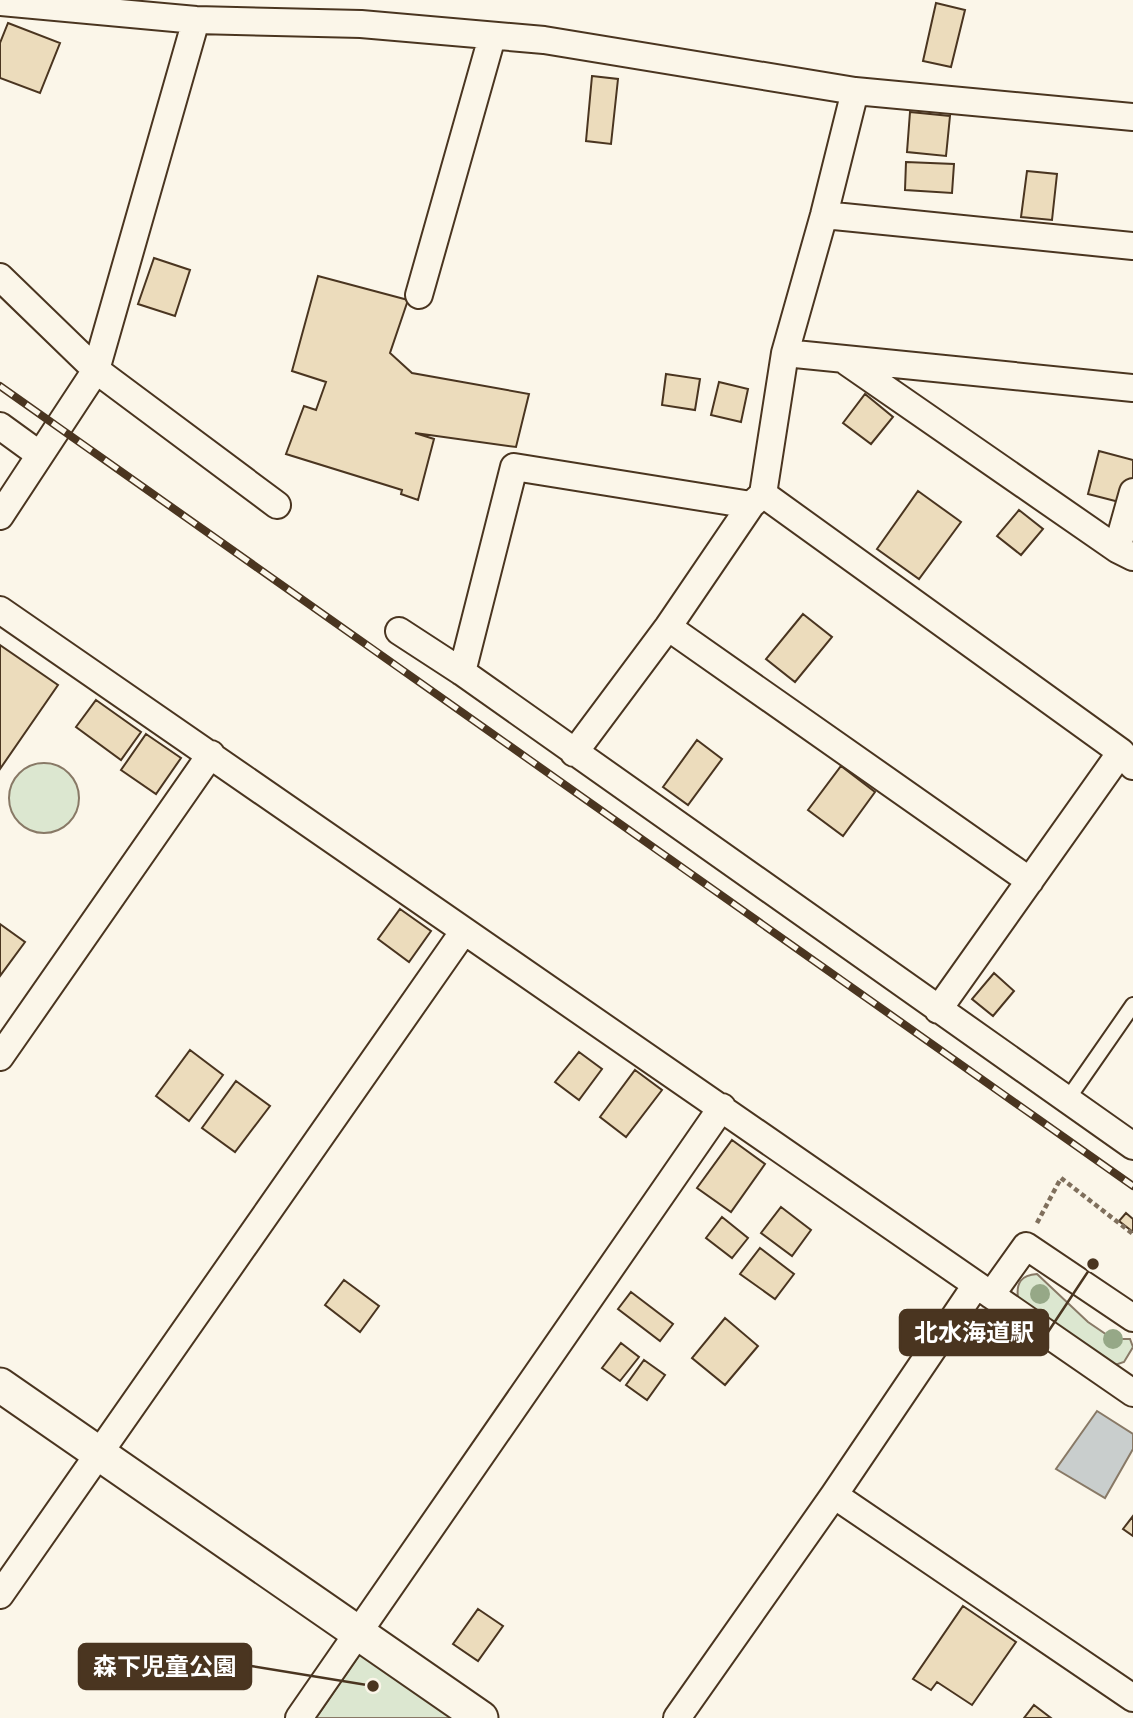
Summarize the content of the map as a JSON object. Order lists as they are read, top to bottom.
{
  "places": ["北水海道駅", "森下児童公園"]
}
